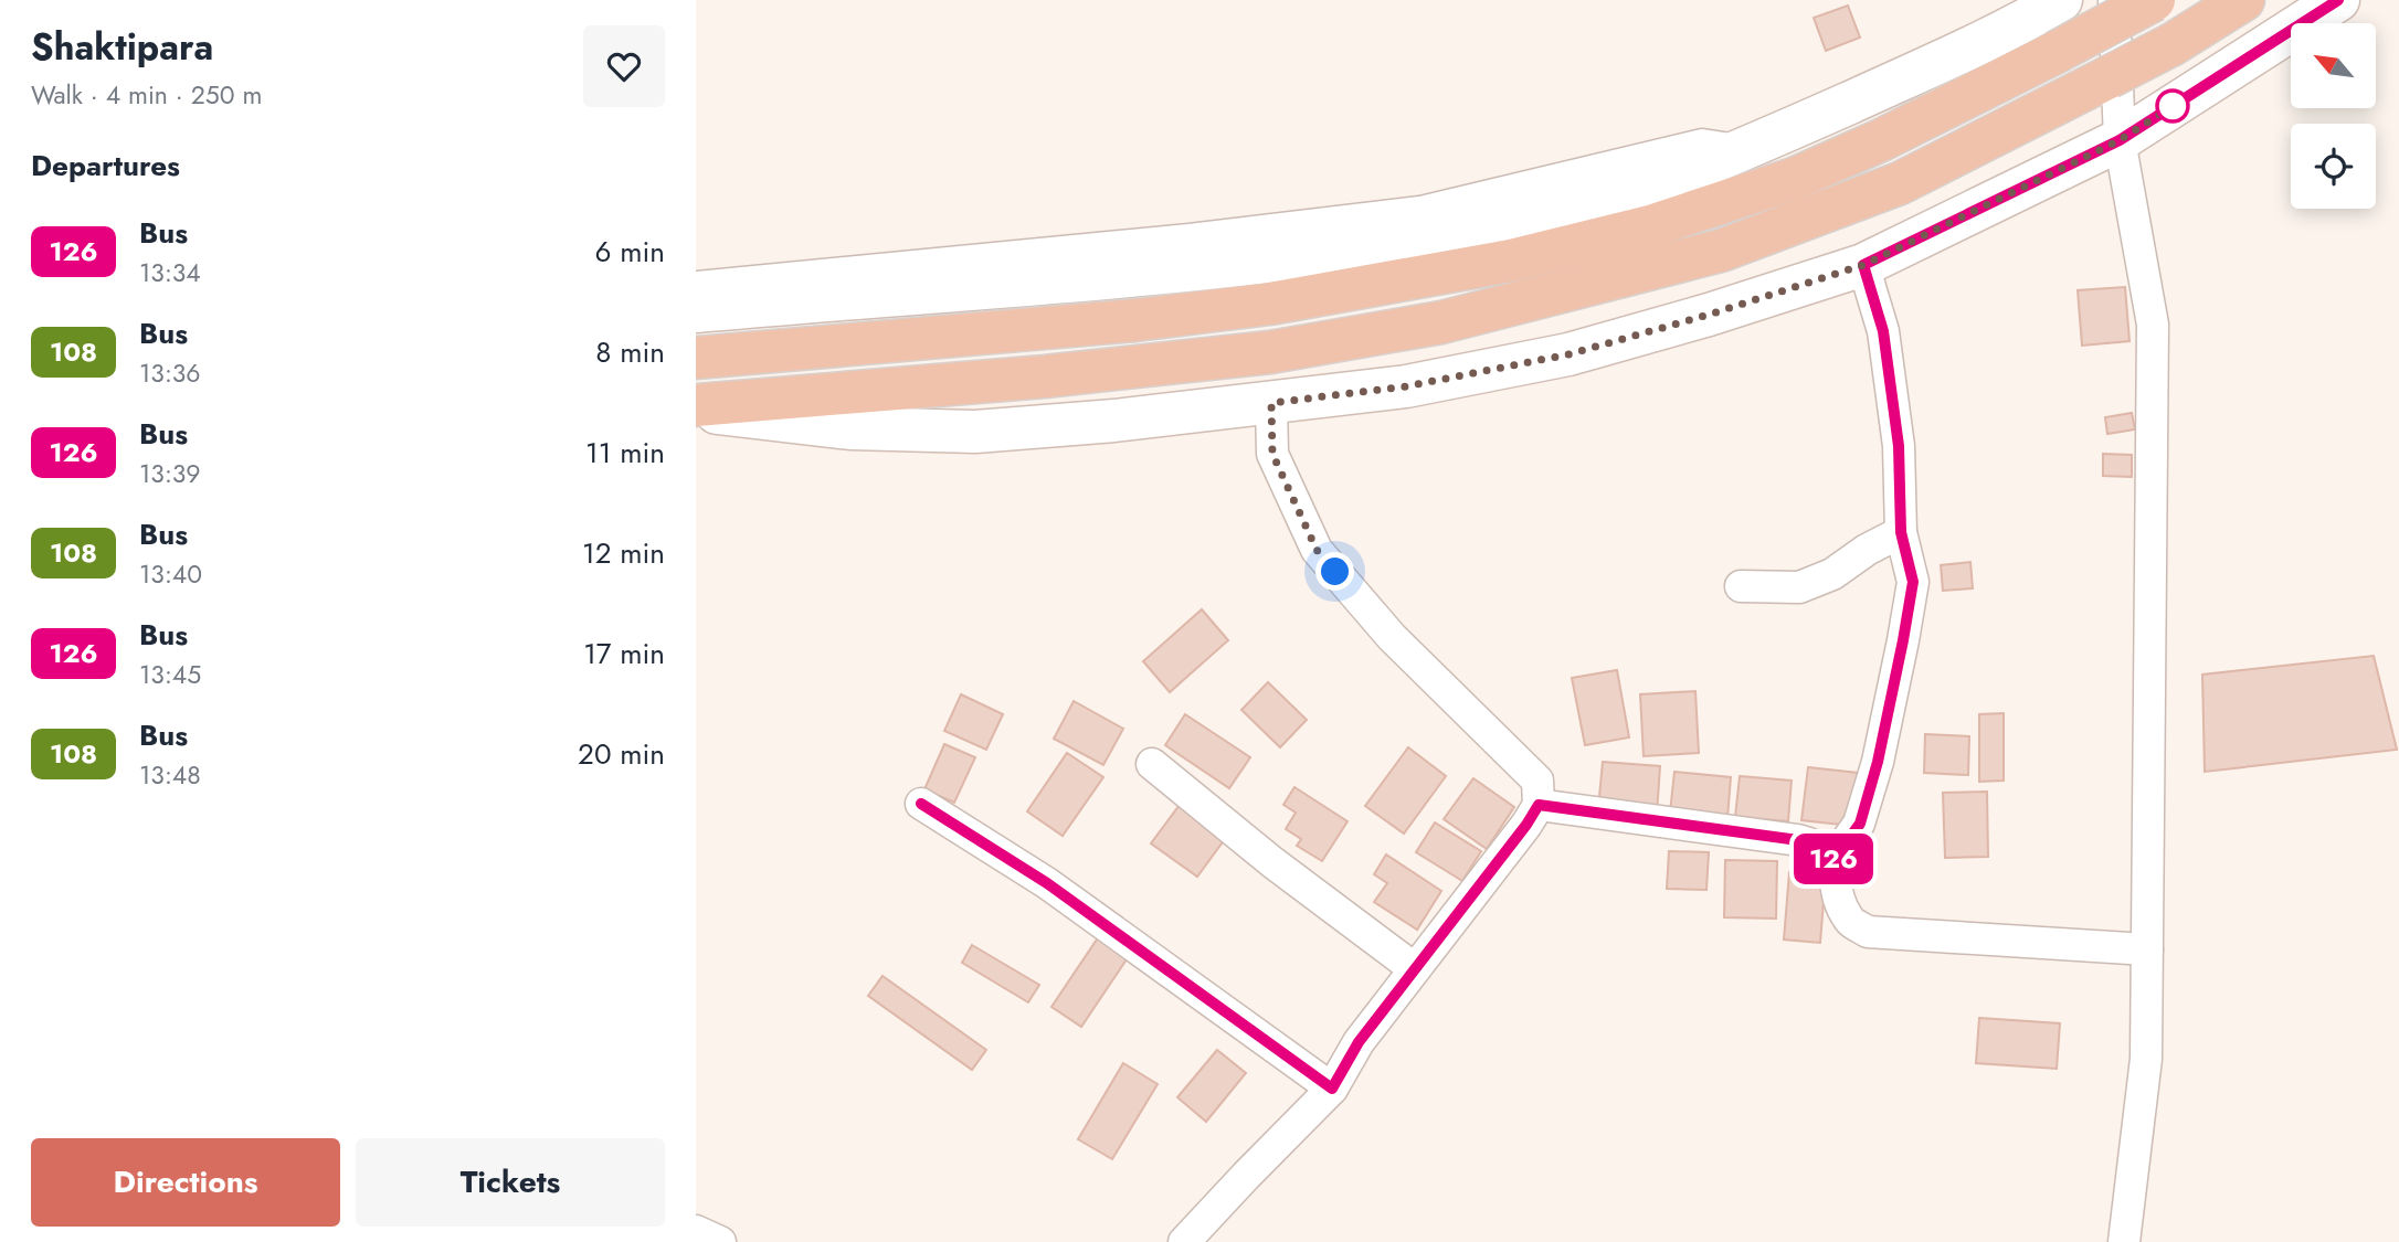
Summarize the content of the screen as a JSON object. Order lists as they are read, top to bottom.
{
  "lines": ["bus line 126"],
  "north": "top left",
  "page": {
    "heading": [
      ["Shaktipara", "Walk · 4 min · 250 m"],
      "Departures"
    ],
    "on_map": "126",
    "list": [
      {
        "mark": "126",
        "name": "Bus",
        "note": "13:34",
        "value": "6 min"
      },
      {
        "mark": "108",
        "name": "Bus",
        "note": "13:36",
        "value": "8 min"
      },
      {
        "mark": "126",
        "name": "Bus",
        "note": "13:39",
        "value": "11 min"
      },
      {
        "mark": "108",
        "name": "Bus",
        "note": "13:40",
        "value": "12 min"
      },
      {
        "mark": "126",
        "name": "Bus",
        "note": "13:45",
        "value": "17 min"
      },
      {
        "mark": "108",
        "name": "Bus",
        "note": "13:48",
        "value": "20 min"
      }
    ],
    "buttons": ["Directions", "Tickets"]
  }
}
